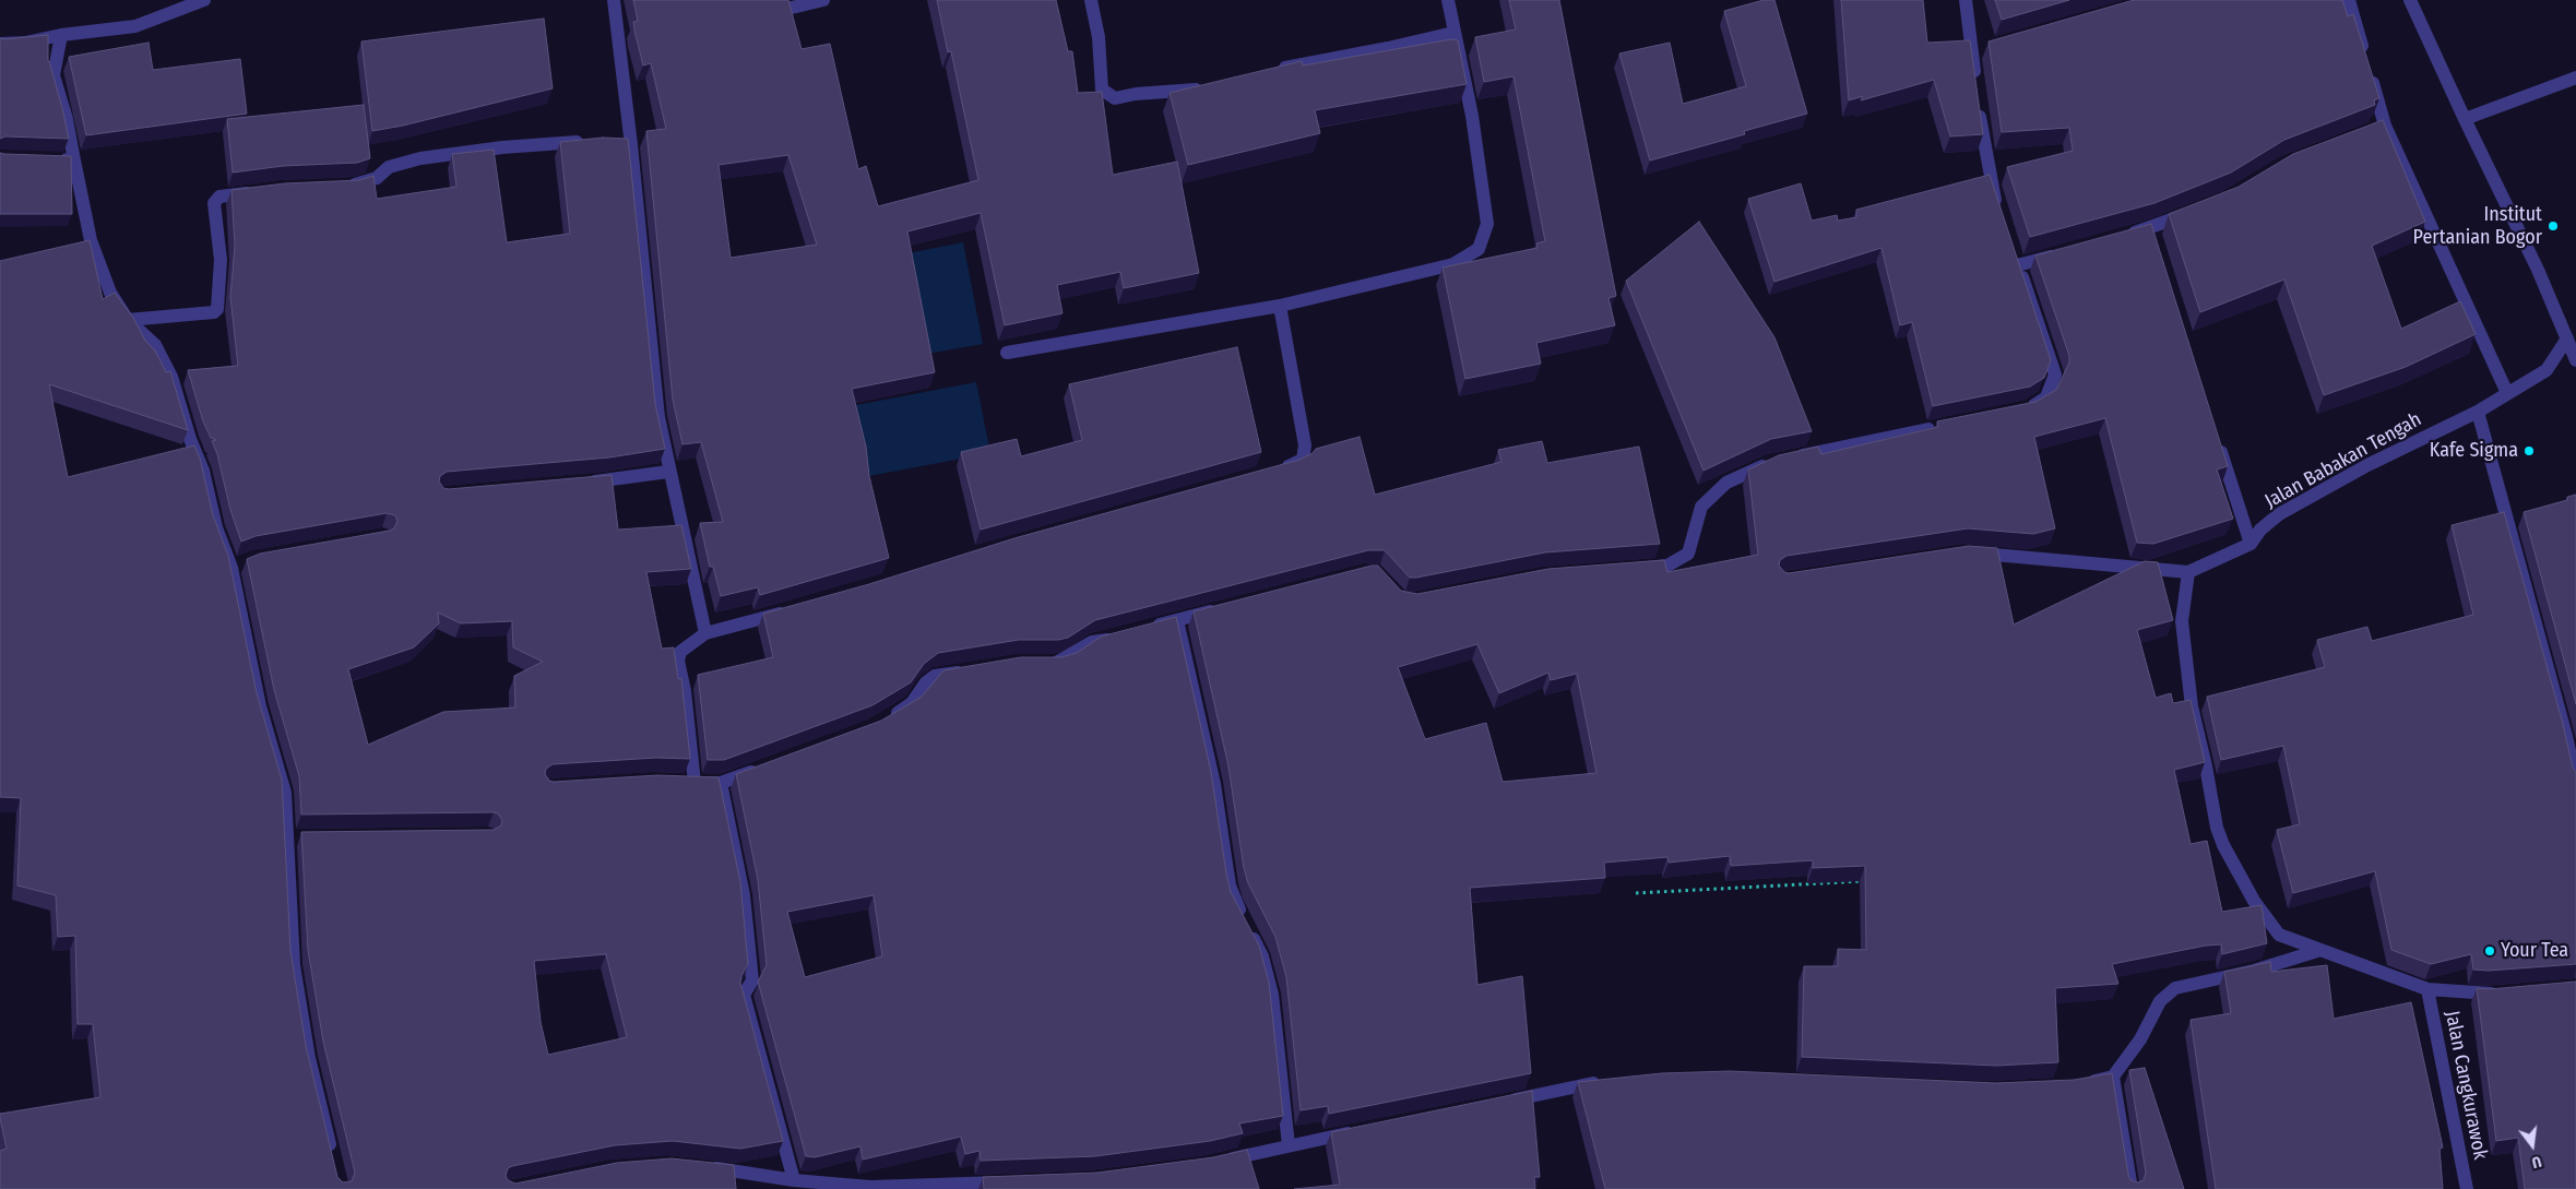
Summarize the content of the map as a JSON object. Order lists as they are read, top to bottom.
{
  "streets": {
    "street": ["Jalan Babakan Tengah", "Jalan Cangkurawok"]
  },
  "places": ["Institut Pertanian Bogor", "Kafe Sigma", "Your Tea"],
  "north": "bottom"
}
